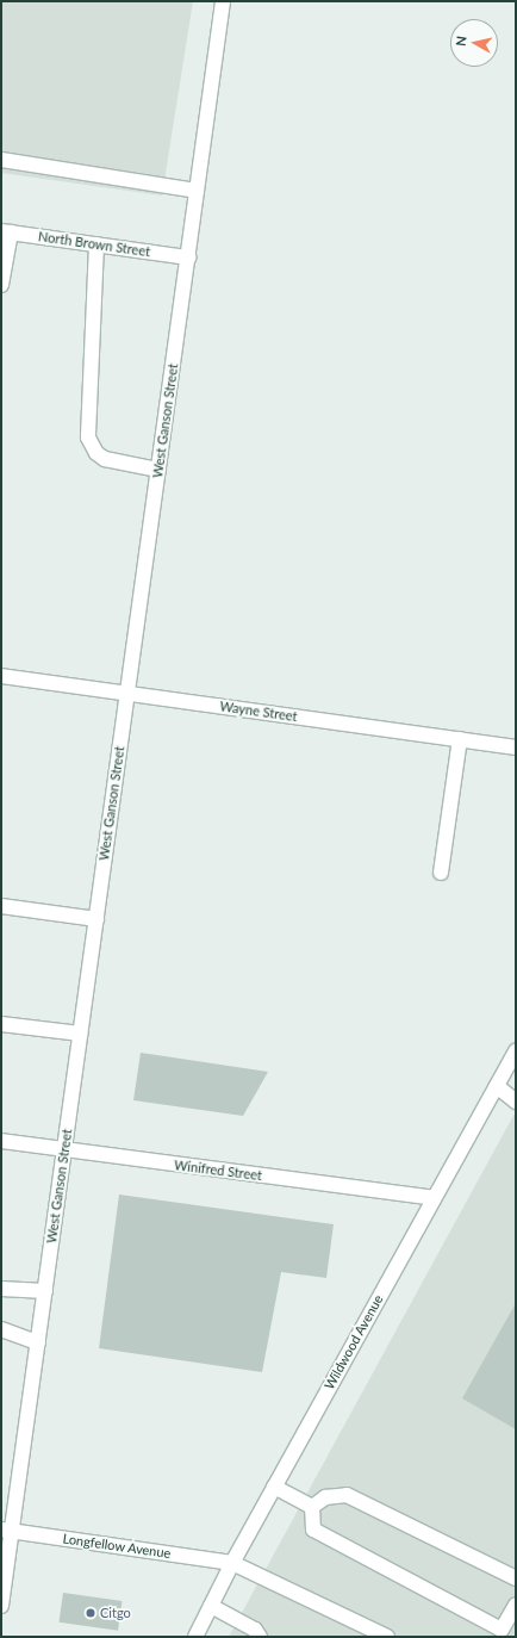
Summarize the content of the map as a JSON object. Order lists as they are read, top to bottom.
{
  "streets": {
    "street": [
      "North Brown Street",
      "West Ganson Street",
      "Wayne Street",
      "Winifred Street",
      "Wildwood Avenue",
      "Longfellow Avenue"
    ]
  },
  "crossings": [
    ["North Brown Street", "West Ganson Street"],
    ["West Ganson Street", "Wayne Street"],
    ["West Ganson Street", "Winifred Street"],
    ["West Ganson Street", "Longfellow Avenue"],
    ["Winifred Street", "Wildwood Avenue"],
    ["Wildwood Avenue", "Longfellow Avenue"]
  ],
  "places": ["Citgo"],
  "north": "left"
}
